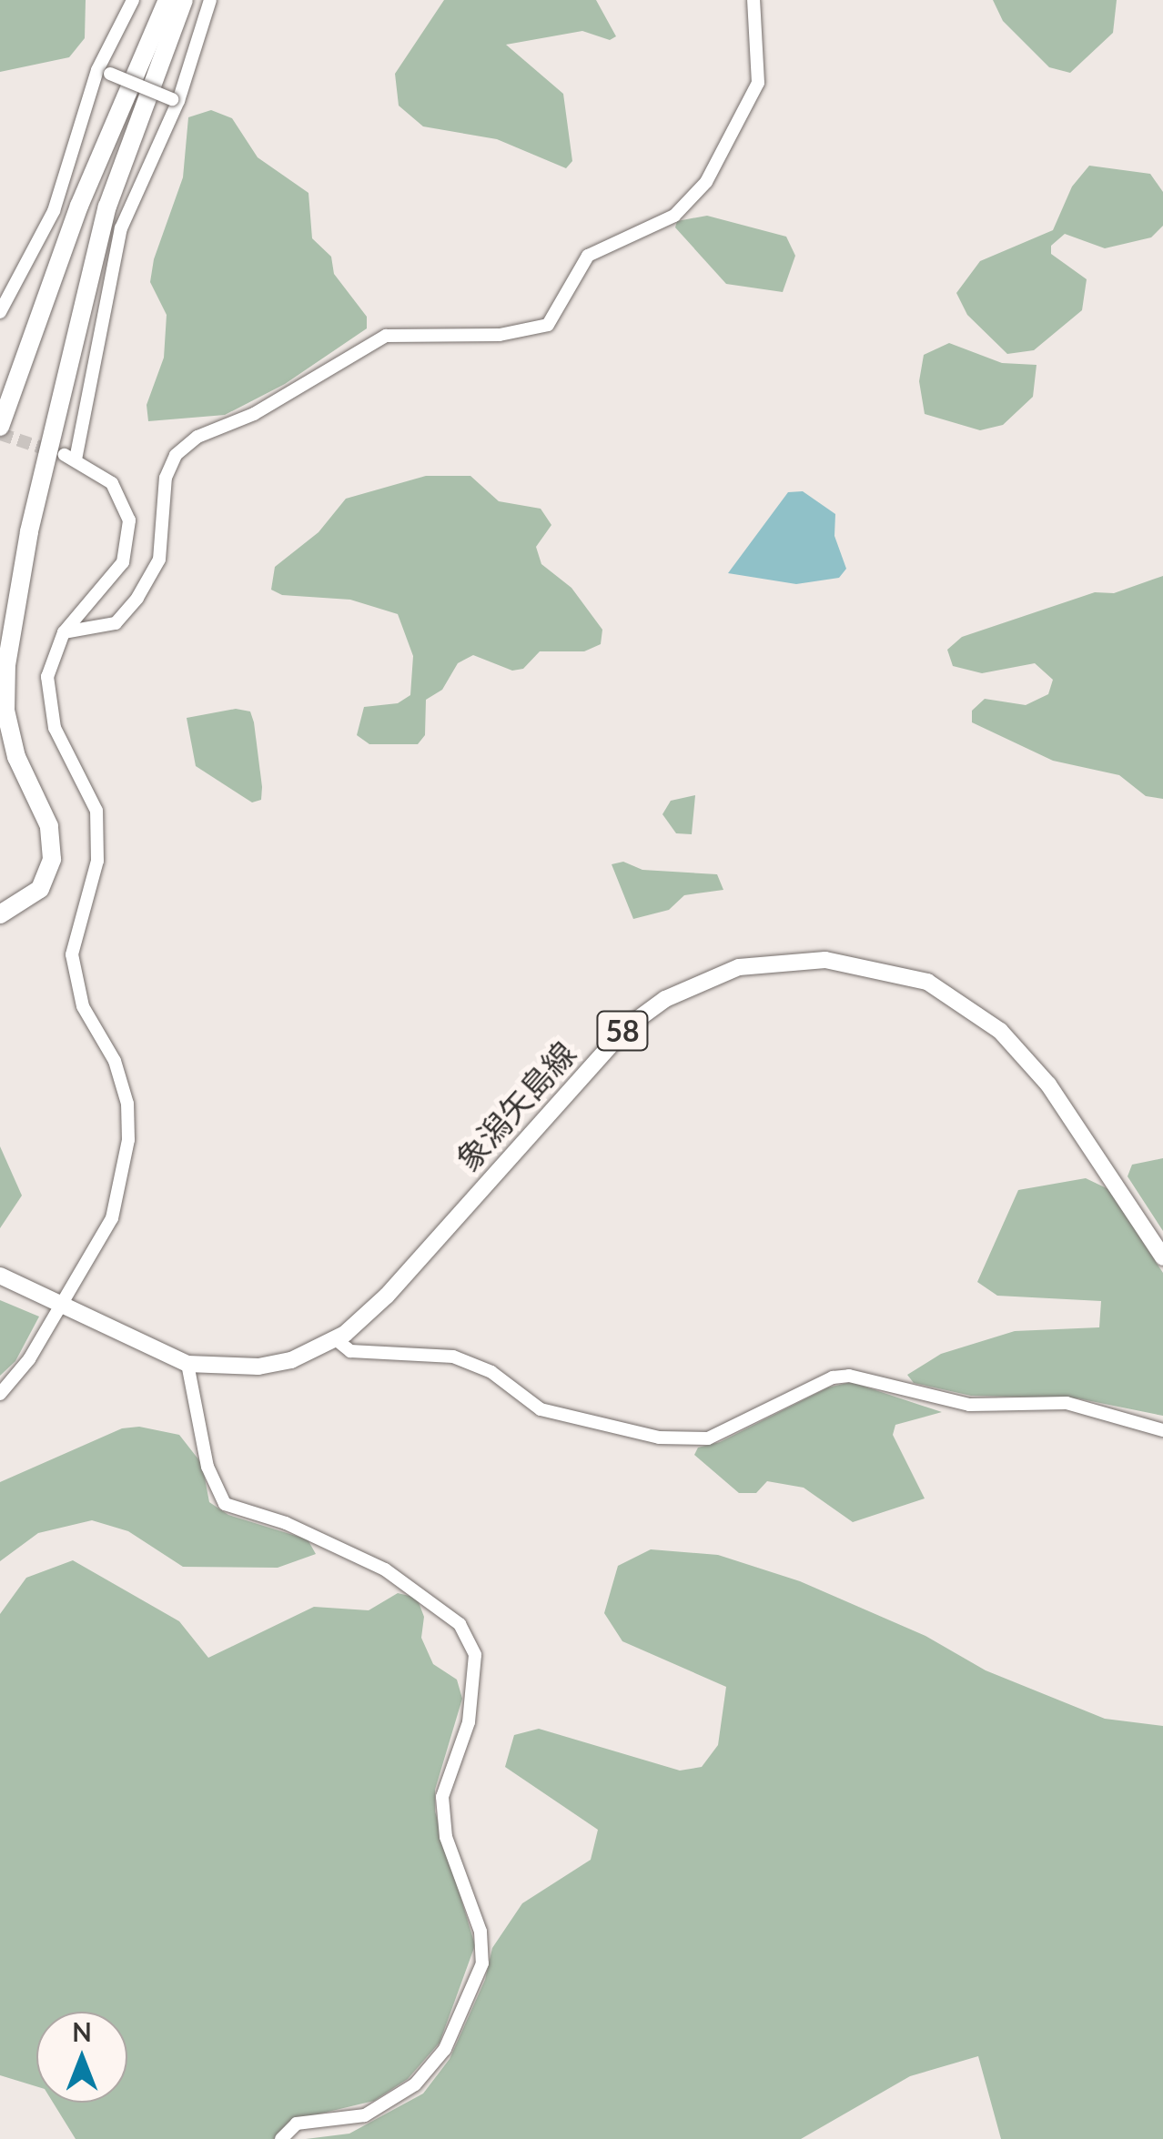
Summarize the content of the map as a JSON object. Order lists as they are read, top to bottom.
{
  "streets": {
    "main road": ["58", "象潟矢島線"]
  },
  "north": "top"
}
